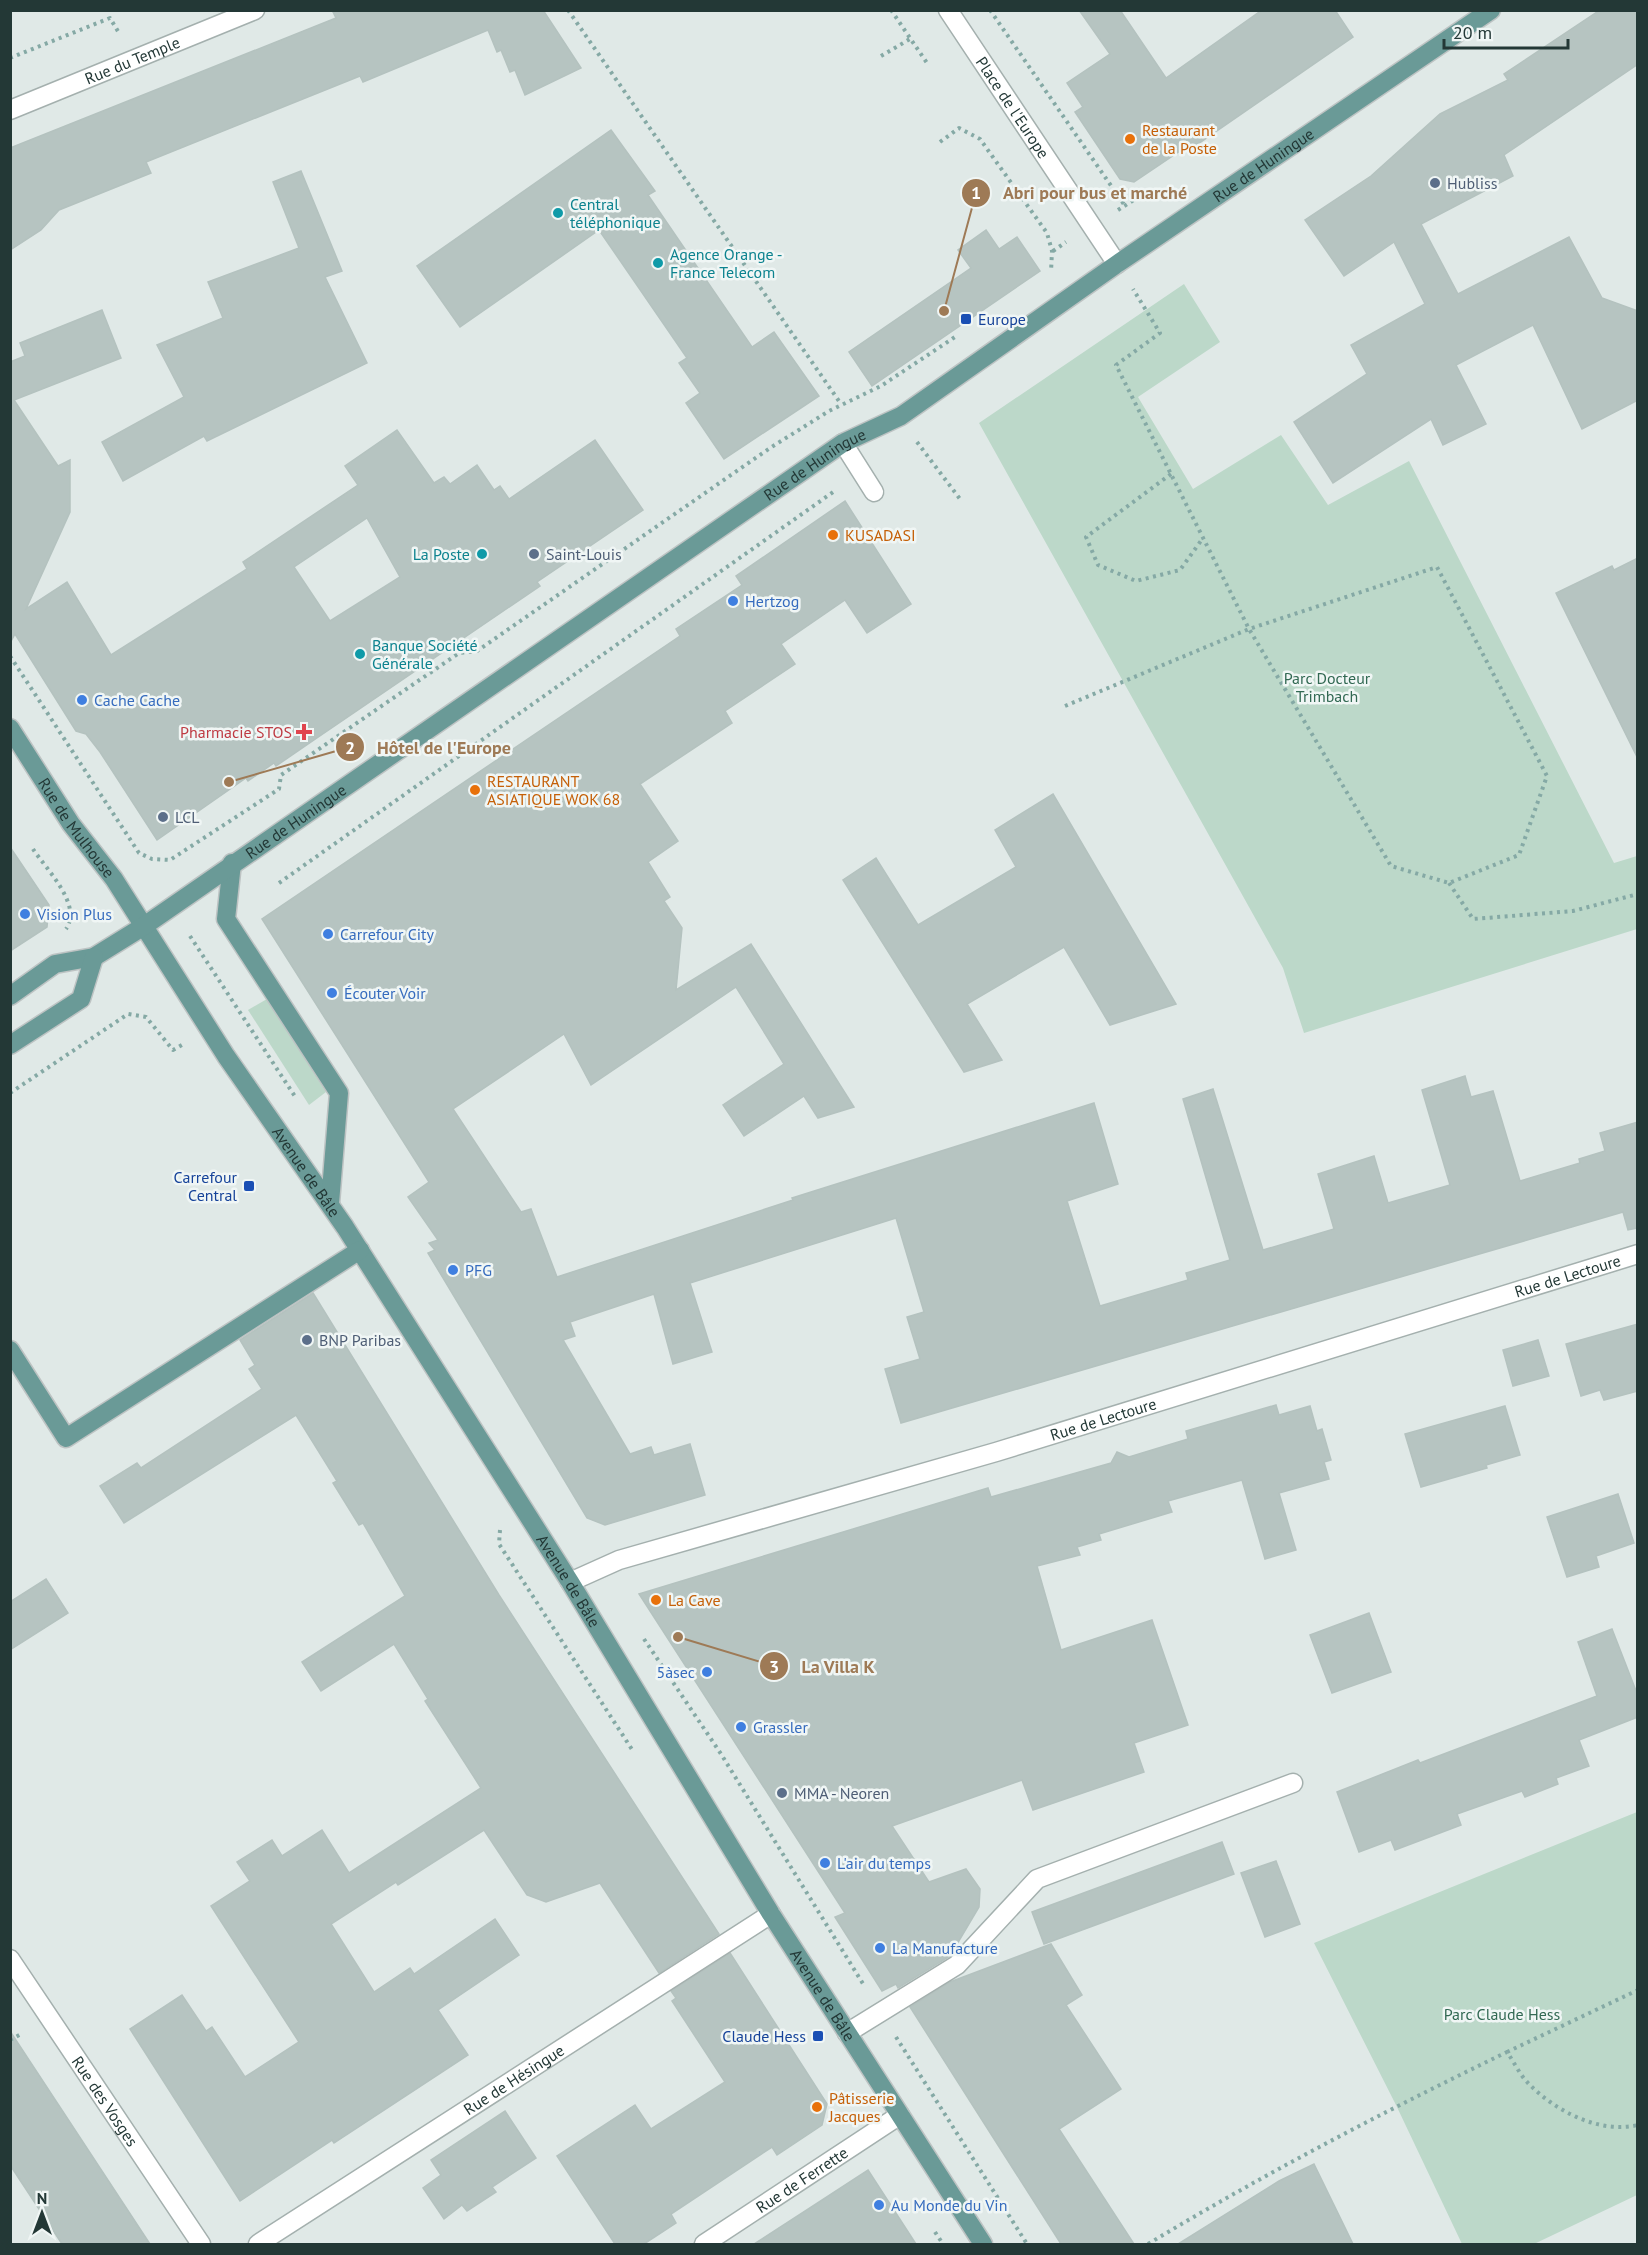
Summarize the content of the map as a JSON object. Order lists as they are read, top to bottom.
{
  "streets": {
    "main road": ["Rue de Huningue", "Rue de Mulhouse", "Avenue de Bâle"],
    "street": [
      "Rue du Temple",
      "Place de l'Europe",
      "Rue de Lectoure",
      "Rue de Hésingue",
      "Rue des Vosges",
      "Rue de Ferrette"
    ]
  },
  "crossings": [
    ["Place de l'Europe", "Rue de Huningue"],
    ["Rue de Huningue", "Rue de Mulhouse"],
    ["Rue de Huningue", "Avenue de Bâle"],
    ["Rue de Mulhouse", "Avenue de Bâle"],
    ["Avenue de Bâle", "Rue de Lectoure"],
    ["Avenue de Bâle", "Rue de Hésingue"],
    ["Avenue de Bâle", "Rue de Ferrette"]
  ],
  "parks": ["Parc Docteur Trimbach", "Parc Claude Hess"],
  "places": {
    "other": [
      "Restaurant de la Poste",
      "Hubliss",
      "Central téléphonique",
      "Agence Orange - France Telecom",
      "Abri pour bus et marché",
      "KUSADASI",
      "La Poste",
      "Saint-Louis",
      "Hertzog",
      "Banque Société Générale",
      "Cache Cache",
      "Hôtel de l'Europe",
      "RESTAURANT ASIATIQUE WOK 68",
      "LCL",
      "Vision Plus",
      "Carrefour City",
      "Écouter Voir",
      "PFG",
      "BNP Paribas",
      "La Cave",
      "La Villa K",
      "5àsec",
      "Grassler",
      "MMA - Neoren",
      "L'air du temps",
      "La Manufacture",
      "Pâtisserie Jacques",
      "Au Monde du Vin"
    ],
    "transit": ["Europe", "Carrefour Central", "Claude Hess"],
    "health": ["Pharmacie STOS"]
  },
  "scale_bar": "20 m",
  "north": "top"
}
